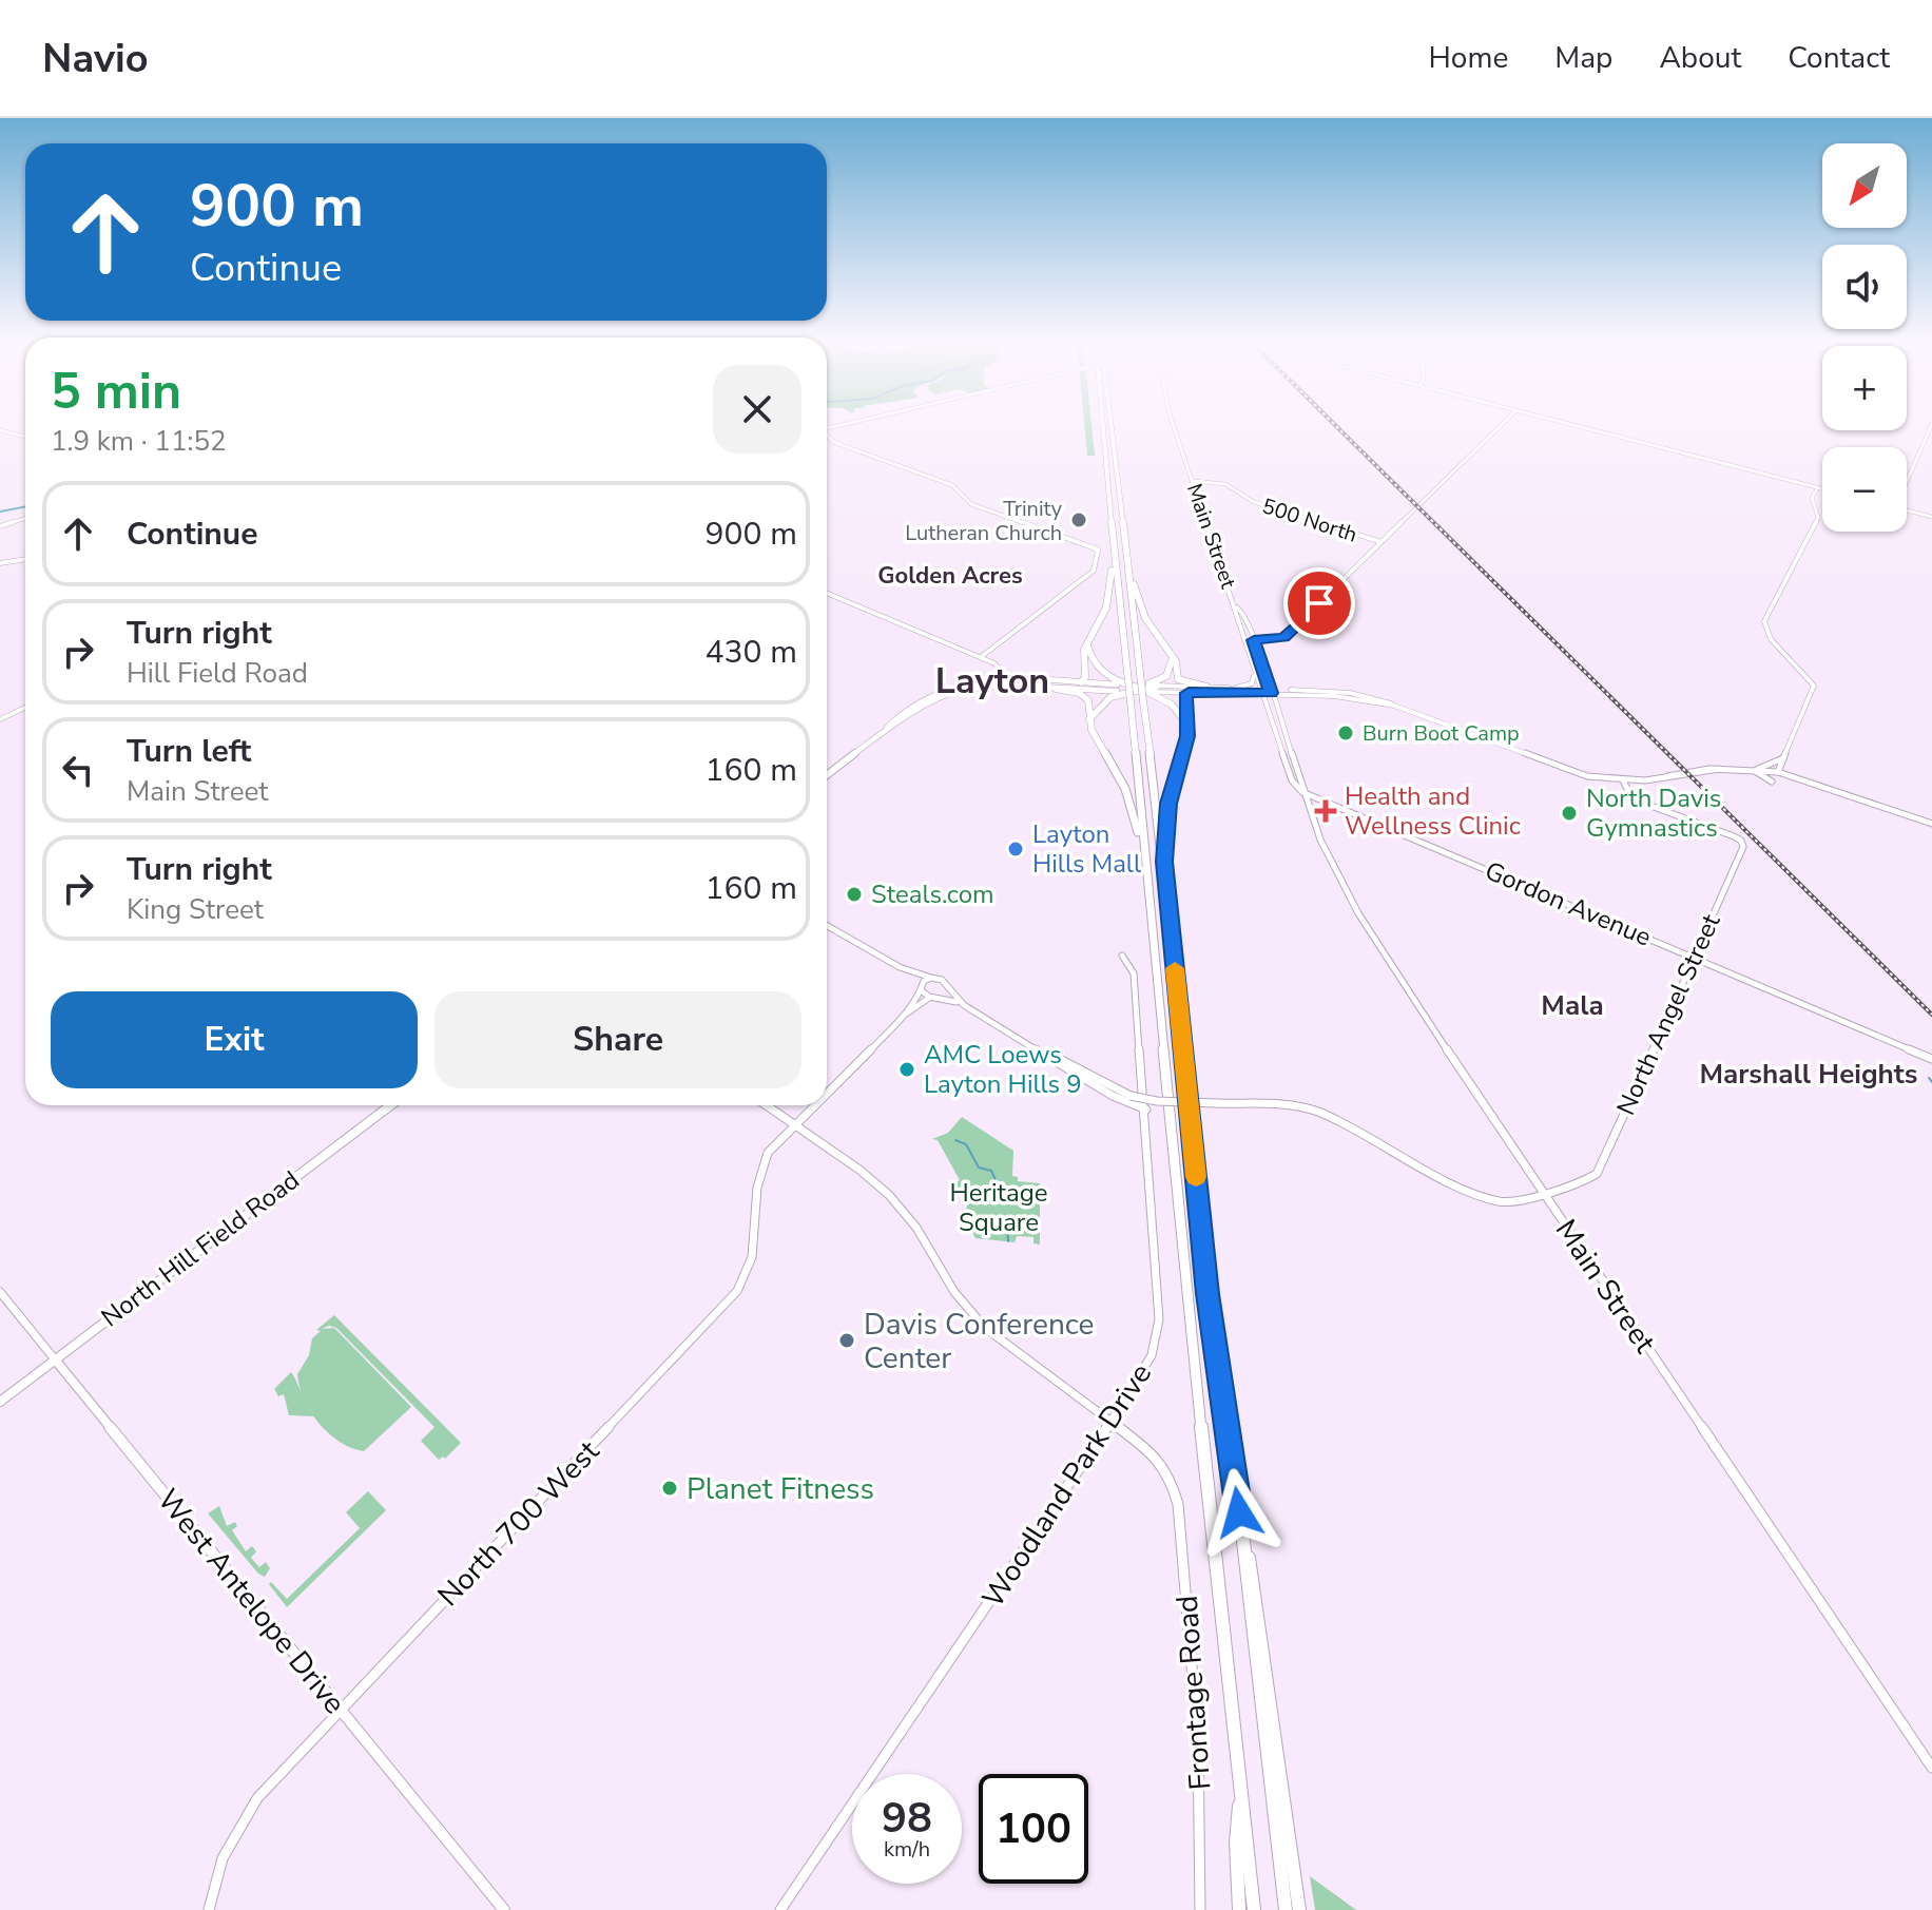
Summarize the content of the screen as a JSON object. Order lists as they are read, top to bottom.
{
  "streets": {
    "main road": ["North Hill Field Road", "West Antelope Drive"],
    "street": [
      "500 North",
      "Main Street",
      "Gordon Avenue",
      "North Angel Street",
      "Woodland Park Drive",
      "North 700 West",
      "Frontage Road"
    ]
  },
  "crossings": [
    ["500 North", "Main Street"],
    ["Main Street", "Gordon Avenue"],
    ["Main Street", "North Angel Street"],
    ["Gordon Avenue", "North Angel Street"],
    ["North Hill Field Road", "West Antelope Drive"],
    ["Woodland Park Drive", "Frontage Road"],
    ["North 700 West", "West Antelope Drive"]
  ],
  "districts": [
    "Golden Acres",
    "Layton",
    "Mala",
    "Marshall Heights"
  ],
  "parks": ["Heritage Square"],
  "places": {
    "other": [
      "Trinity Lutheran Church",
      "Burn Boot Camp",
      "North Davis Gymnastics",
      "Layton Hills Mall",
      "Steals.com",
      "AMC Loews Layton Hills 9",
      "Davis Conference Center",
      "Planet Fitness"
    ],
    "health": ["Health and Wellness Clinic"]
  },
  "north": "bottom left",
  "page": {
    "header": "Navio",
    "nav": [
      "Home",
      "Map",
      "About",
      "Contact"
    ],
    "map_buttons": ["+", "−"],
    "turn": ["900 m", "Continue"],
    "heading": ["5 min", "1.9 km · 11:52"],
    "list": [
      {
        "name": "Continue",
        "value": "900 m"
      },
      {
        "name": "Turn right",
        "note": "Hill Field Road",
        "value": "430 m"
      },
      {
        "name": "Turn left",
        "note": "Main Street",
        "value": "160 m"
      },
      {
        "name": "Turn right",
        "note": "King Street",
        "value": "160 m"
      }
    ],
    "buttons": ["Exit", "Share"],
    "speed": "98 km/h",
    "limit": "100"
  }
}
